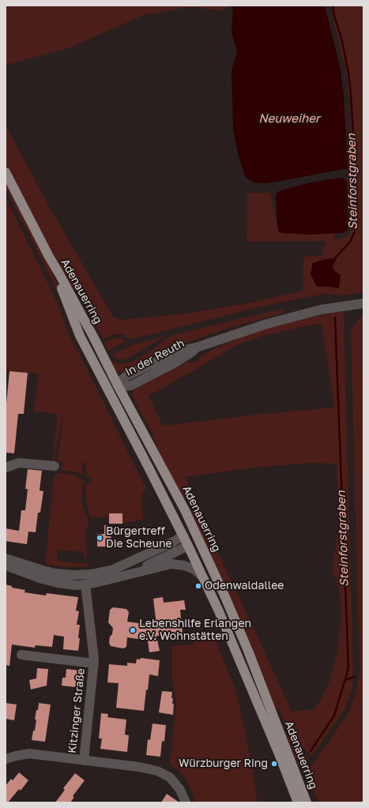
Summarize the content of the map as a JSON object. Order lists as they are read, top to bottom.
{
  "streets": {
    "main road": ["Adenauerring"],
    "street": ["In der Reuth", "Kitzinger Straße"]
  },
  "crossings": [
    ["Adenauerring", "In der Reuth"]
  ],
  "water": ["Neuweiher", "Steinforstgraben"],
  "places": [
    "Bürgertreff Die Scheune",
    "Odenwaldallee",
    "Lebenshilfe Erlangen e.V. Wohnstätten",
    "Würzburger Ring"
  ]
}
